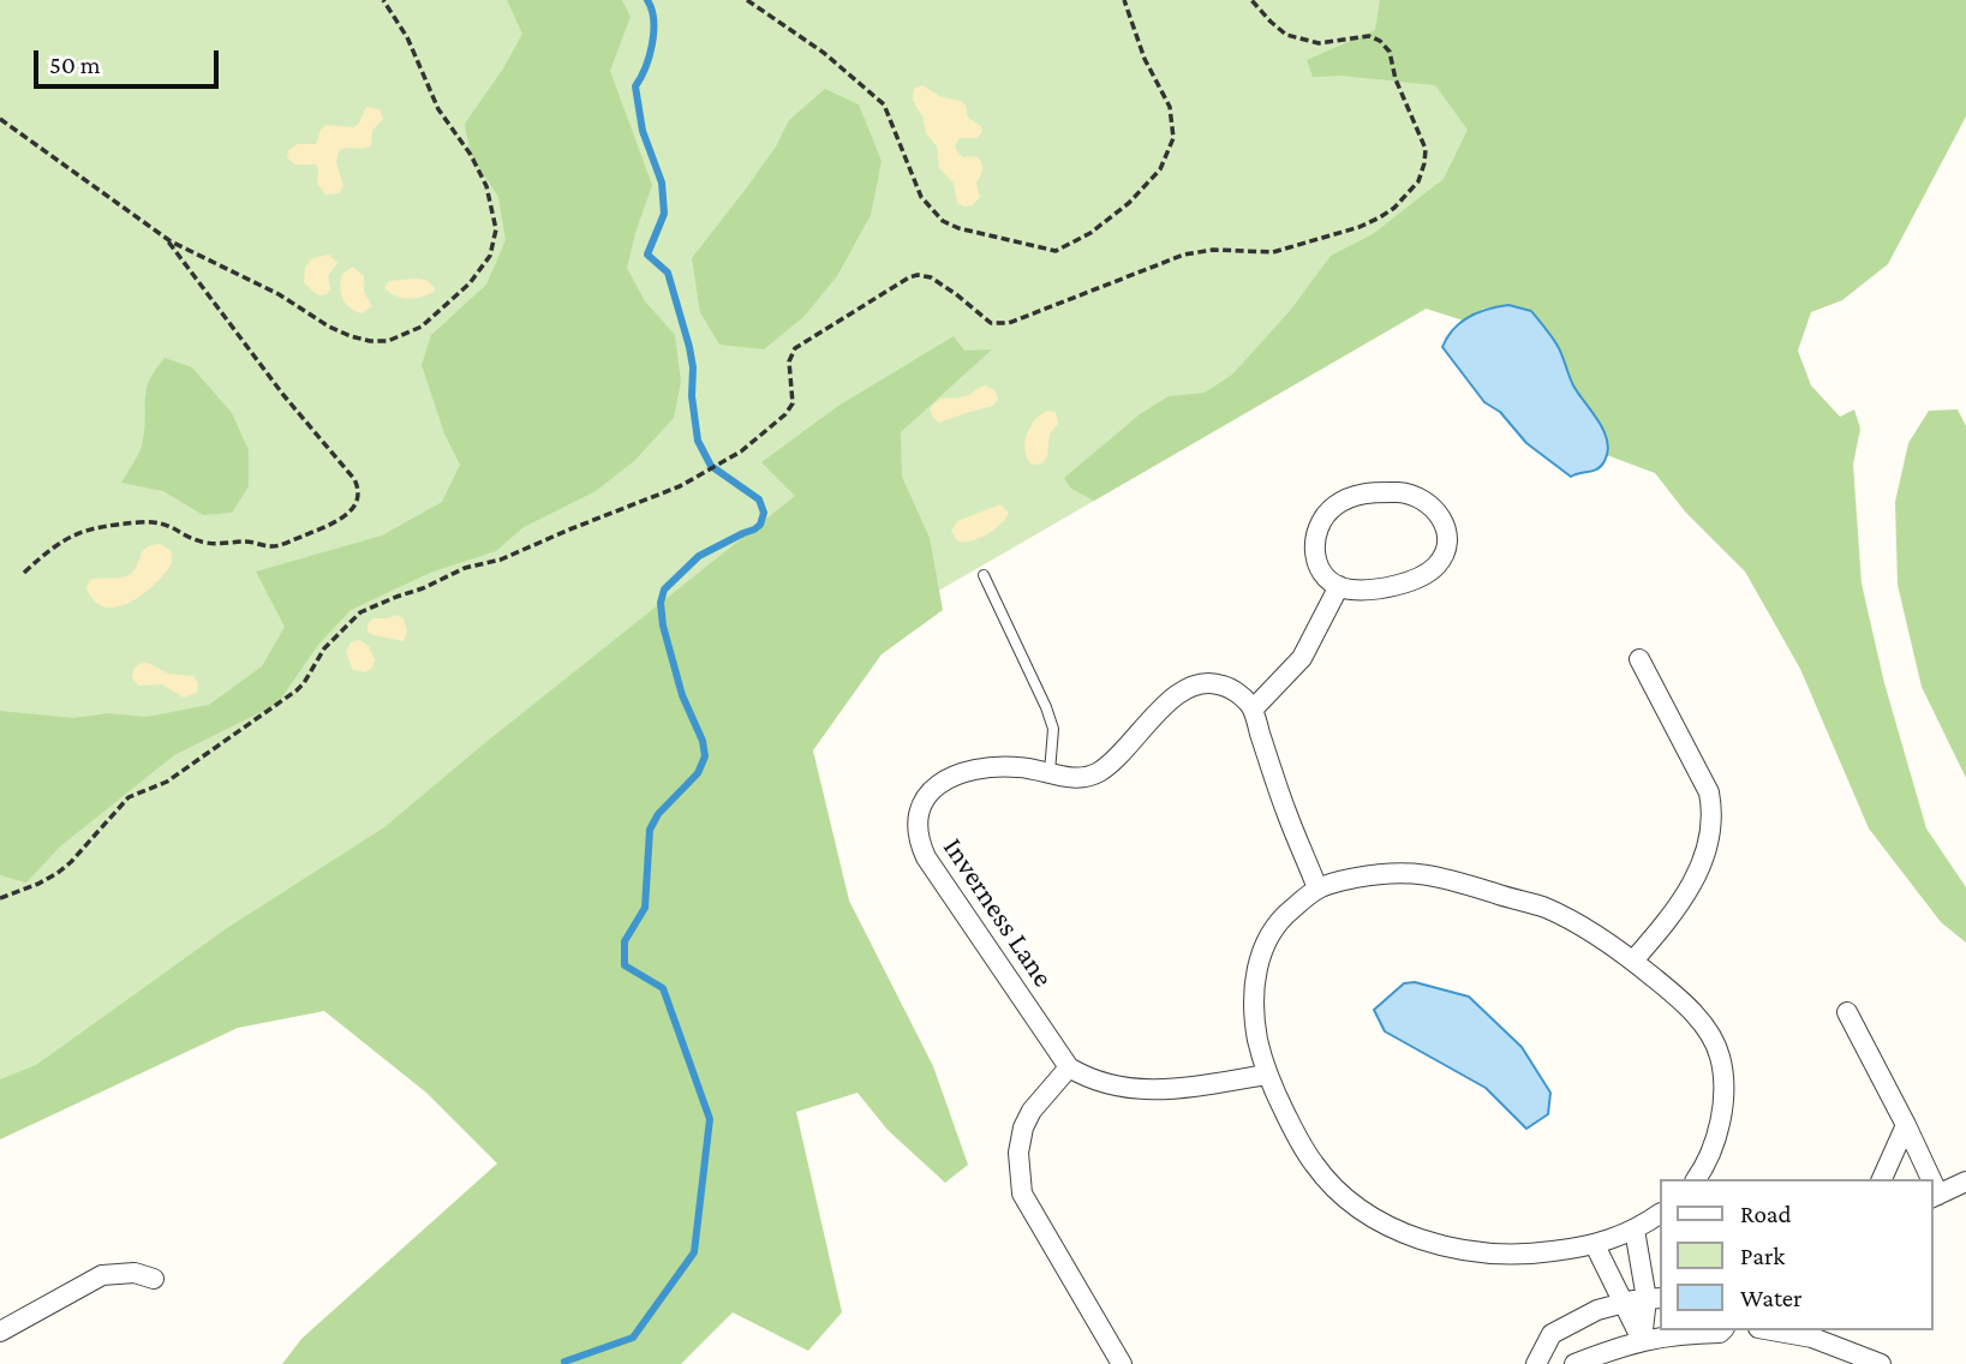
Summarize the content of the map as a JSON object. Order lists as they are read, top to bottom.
{
  "streets": {
    "street": ["Inverness Lane"]
  },
  "legend": ["Road", "Park", "Water"],
  "scale_bar": "50 m"
}
